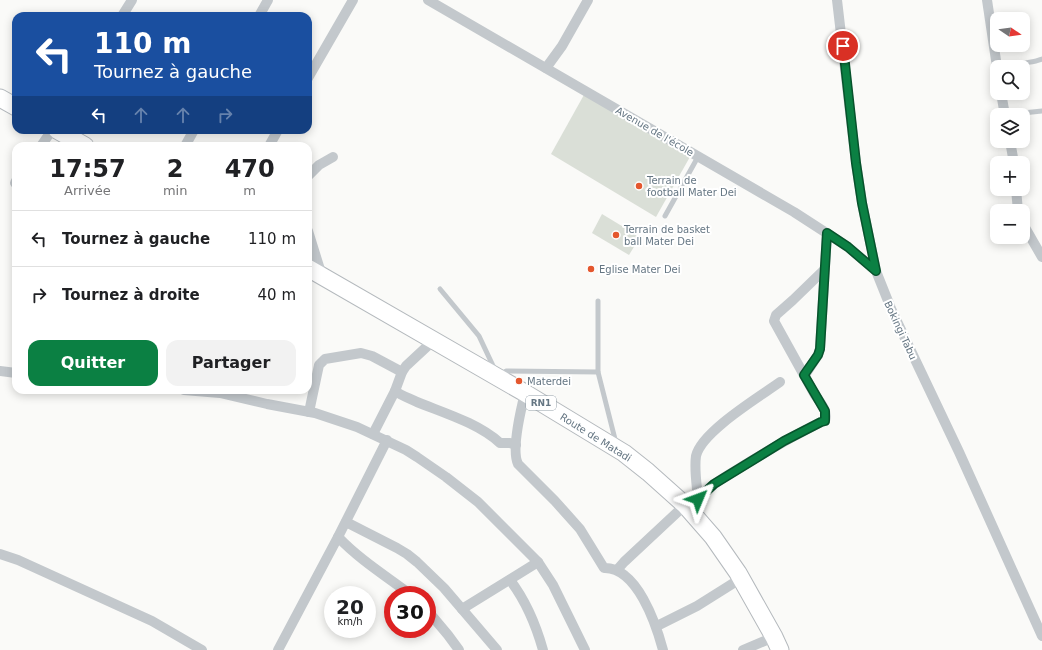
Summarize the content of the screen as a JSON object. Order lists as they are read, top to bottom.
{
  "streets": {
    "highway": ["RN1", "Route de Matadi"],
    "street": ["Avenue de l'école", "Bokingi Tabu"]
  },
  "crossings": [
    ["Avenue de l'école", "Bokingi Tabu"]
  ],
  "places": [
    "Terrain de football Mater Dei",
    "Terrain de basket ball Mater Dei",
    "Eglise Mater Dei",
    "Materdei"
  ],
  "north": "right",
  "page": {
    "map_buttons": ["+", "−"],
    "turn": ["110 m", "Tournez à gauche"],
    "eta": [
      "17:57",
      "Arrivée",
      "2",
      "min",
      "470",
      "m"
    ],
    "list": [
      {
        "name": "Tournez à gauche",
        "value": "110 m"
      },
      {
        "name": "Tournez à droite",
        "value": "40 m"
      }
    ],
    "buttons": ["Quitter", "Partager"],
    "speed": "20 km/h",
    "limit": "30"
  }
}
